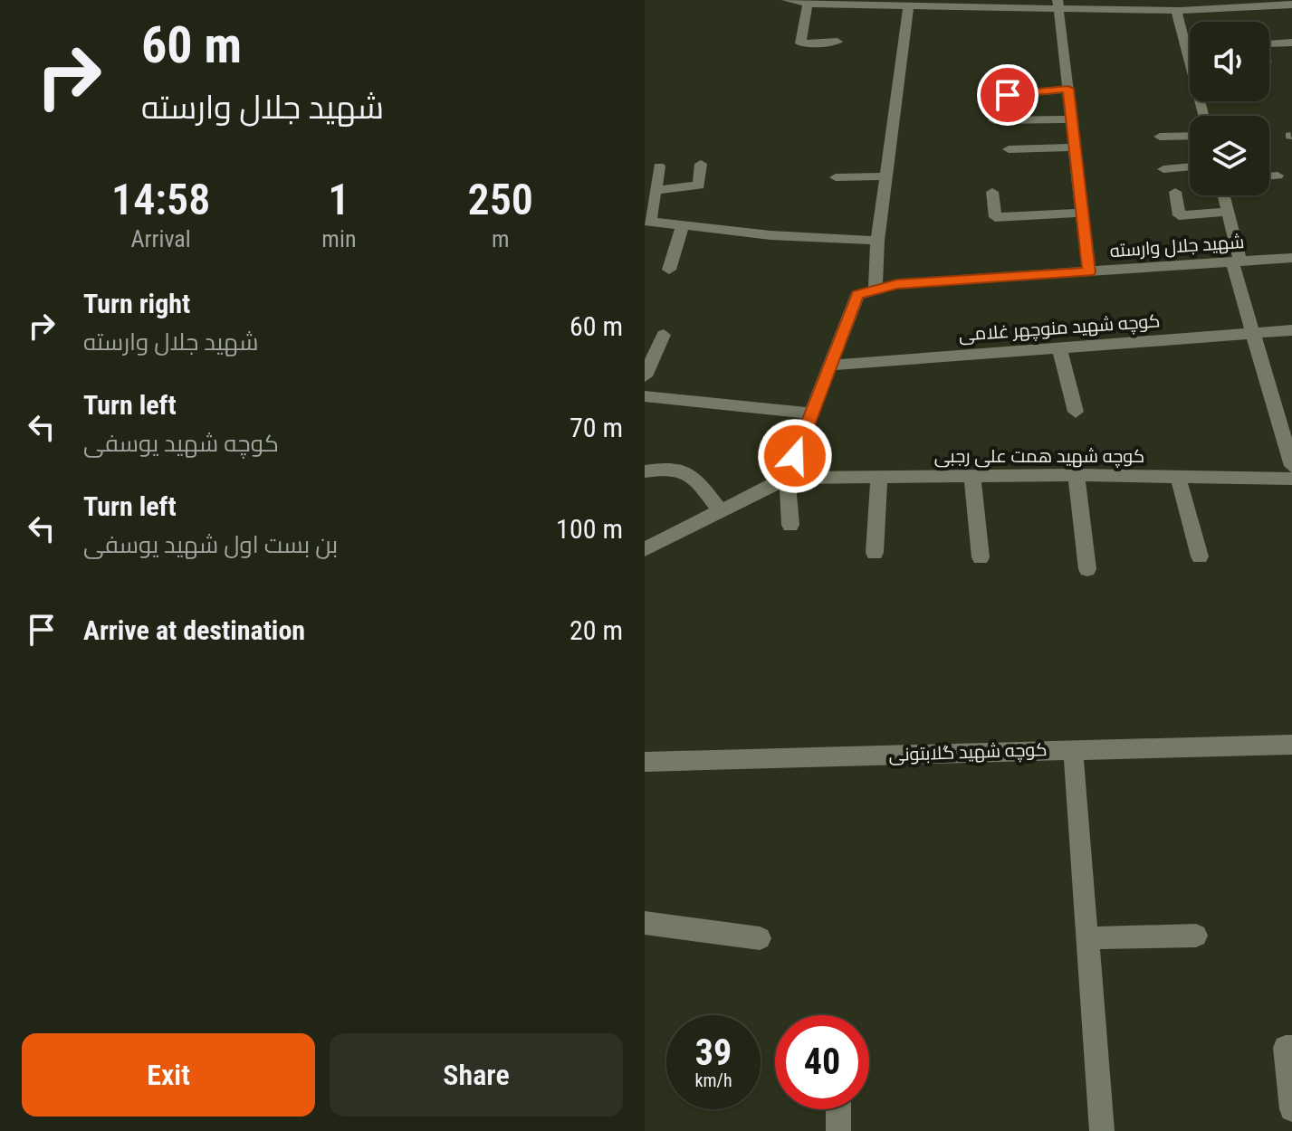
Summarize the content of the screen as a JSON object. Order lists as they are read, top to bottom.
{
  "streets": {
    "street": [
      "شهید جلال وارسته",
      "کوچه شهید منوچهر غلامی",
      "کوچه شهید همت علی رجبی",
      "کوچه شهید گلابتونی"
    ]
  },
  "crossings": [
    ["شهید جلال وارسته", "کوچه شهید منوچهر غلامی"],
    ["شهید جلال وارسته", "کوچه شهید همت علی رجبی"]
  ],
  "page": {
    "turn": ["60 m", "شهید جلال وارسته"],
    "eta": [
      "14:58",
      "Arrival",
      "1",
      "min",
      "250",
      "m"
    ],
    "list": [
      {
        "name": "Turn right",
        "note": "شهید جلال وارسته",
        "value": "60 m"
      },
      {
        "name": "Turn left",
        "note": "کوچه شهید یوسفی",
        "value": "70 m"
      },
      {
        "name": "Turn left",
        "note": "بن بست اول شهید یوسفی",
        "value": "100 m"
      },
      {
        "name": "Arrive at destination",
        "value": "20 m"
      }
    ],
    "speed": "39 km/h",
    "limit": "40",
    "buttons": ["Exit", "Share"]
  }
}
